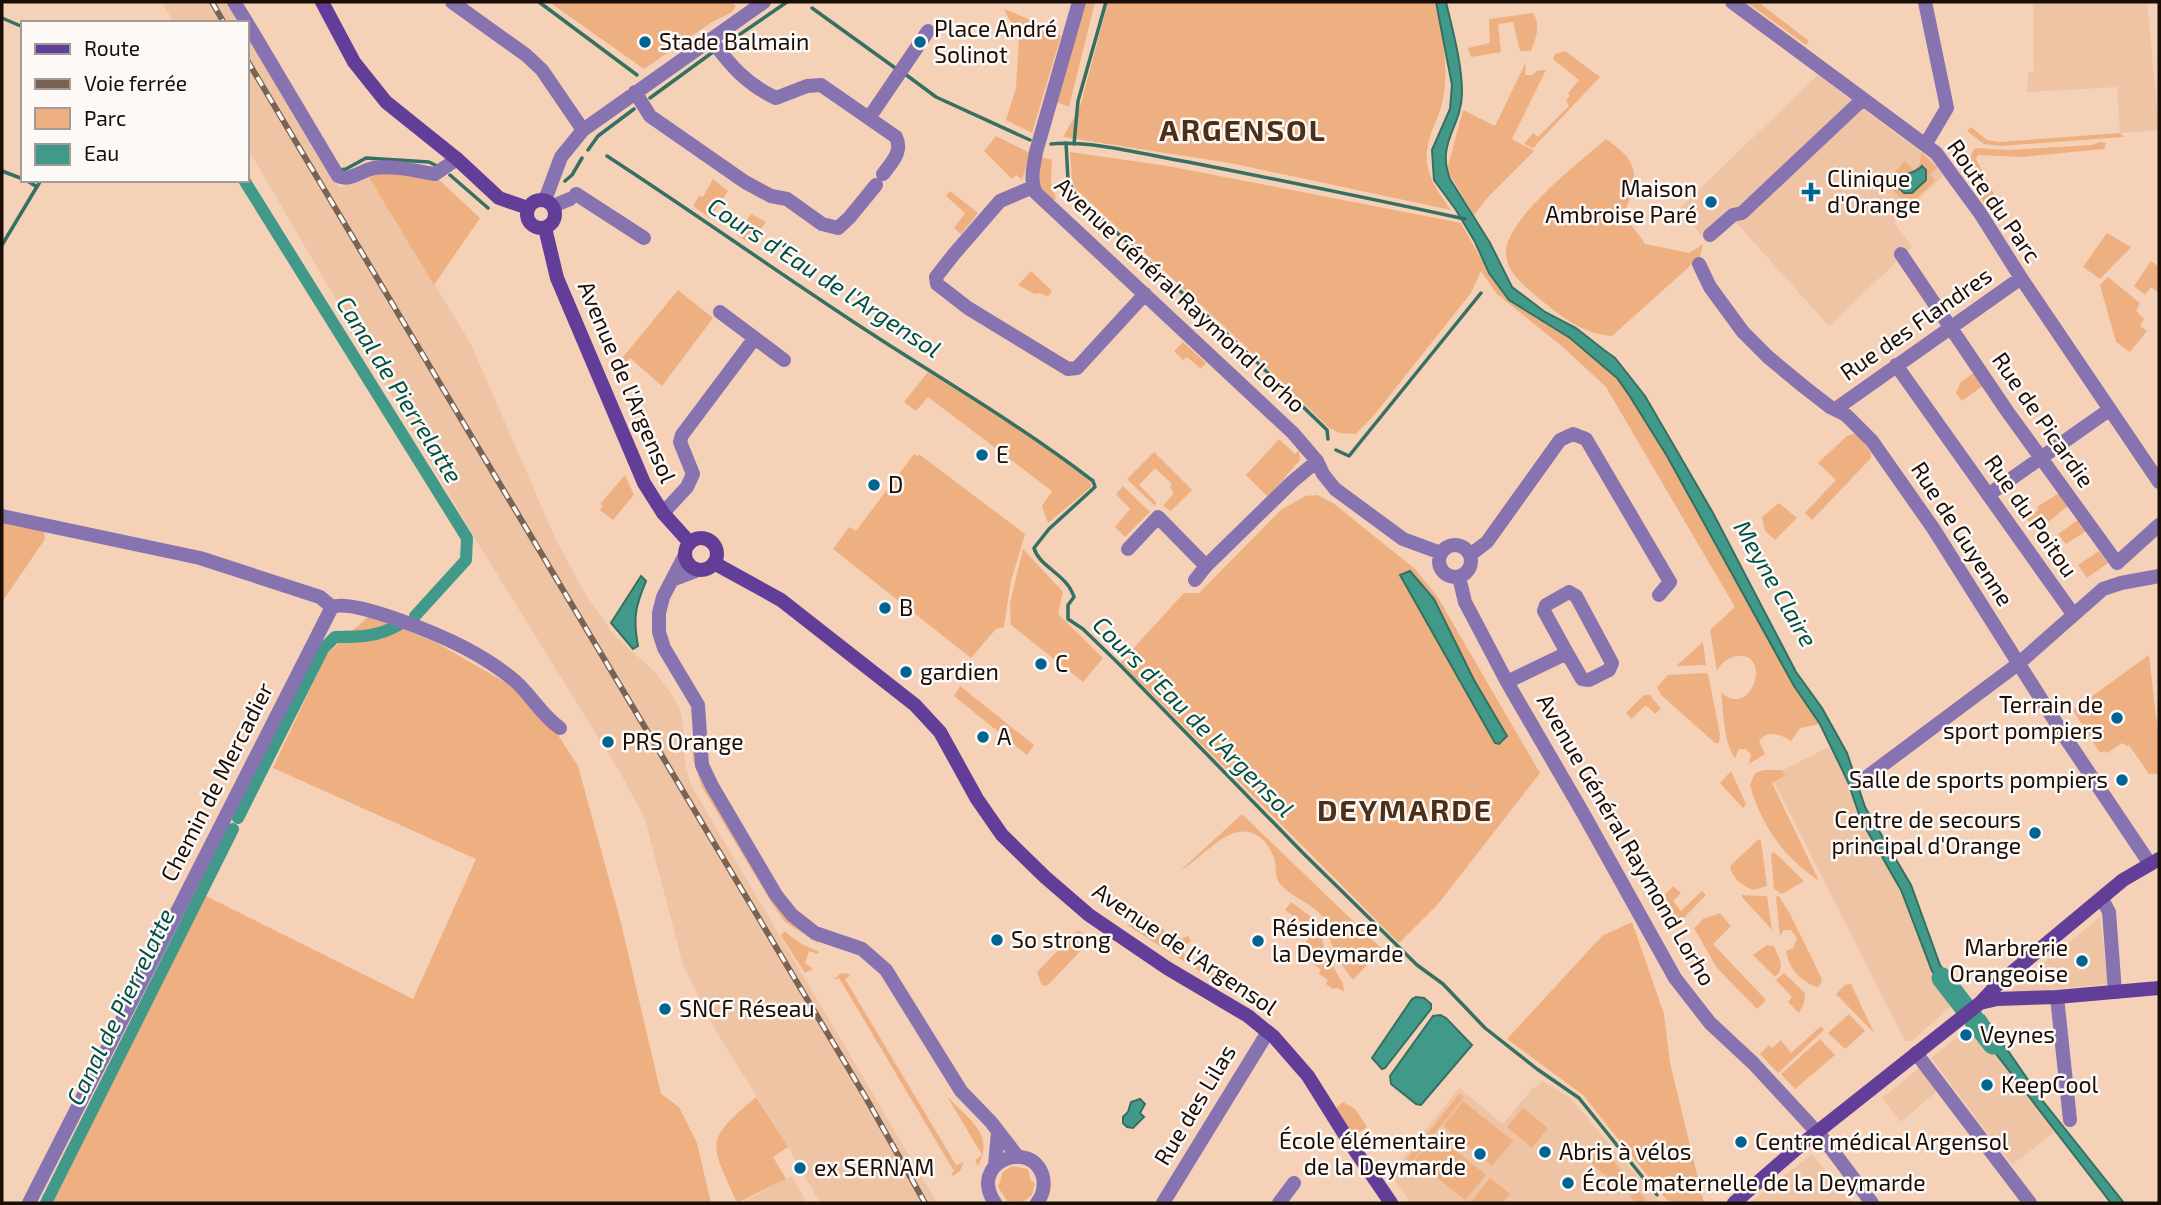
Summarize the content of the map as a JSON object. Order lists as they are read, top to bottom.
{
  "streets": {
    "street": [
      "Route du Parc",
      "Avenue Général Raymond Lorho",
      "Rue des Flandres",
      "Avenue de l'Argensol",
      "Rue de Picardie",
      "Rue du Poitou",
      "Rue de Guyenne",
      "Chemin de Mercadier",
      "Rue des Lilas"
    ]
  },
  "crossings": [
    ["Route du Parc", "Rue des Flandres"],
    ["Rue des Flandres", "Rue de Picardie"],
    ["Rue des Flandres", "Rue du Poitou"],
    ["Rue des Flandres", "Rue de Guyenne"],
    ["Avenue de l'Argensol", "Rue des Lilas"]
  ],
  "districts": ["ARGENSOL", "DEYMARDE"],
  "water": ["Cours d'Eau de l'Argensol", "Canal de Pierrelatte", "Meyne Claire"],
  "places": {
    "other": [
      "Stade Balmain",
      "Place André Solinot",
      "Maison Ambroise Paré",
      "E",
      "D",
      "B",
      "C",
      "gardien",
      "Terrain de sport pompiers",
      "A",
      "PRS Orange",
      "Salle de sports pompiers",
      "Centre de secours principal d'Orange",
      "So strong",
      "Résidence la Deymarde",
      "Marbrerie Orangeoise",
      "SNCF Réseau",
      "Veynes",
      "KeepCool",
      "Centre médical Argensol",
      "Abris à vélos",
      "École élémentaire de la Deymarde",
      "ex SERNAM",
      "École maternelle de la Deymarde"
    ],
    "health": ["Clinique d'Orange"]
  },
  "legend": [
    "Route",
    "Voie ferrée",
    "Parc",
    "Eau"
  ]
}
